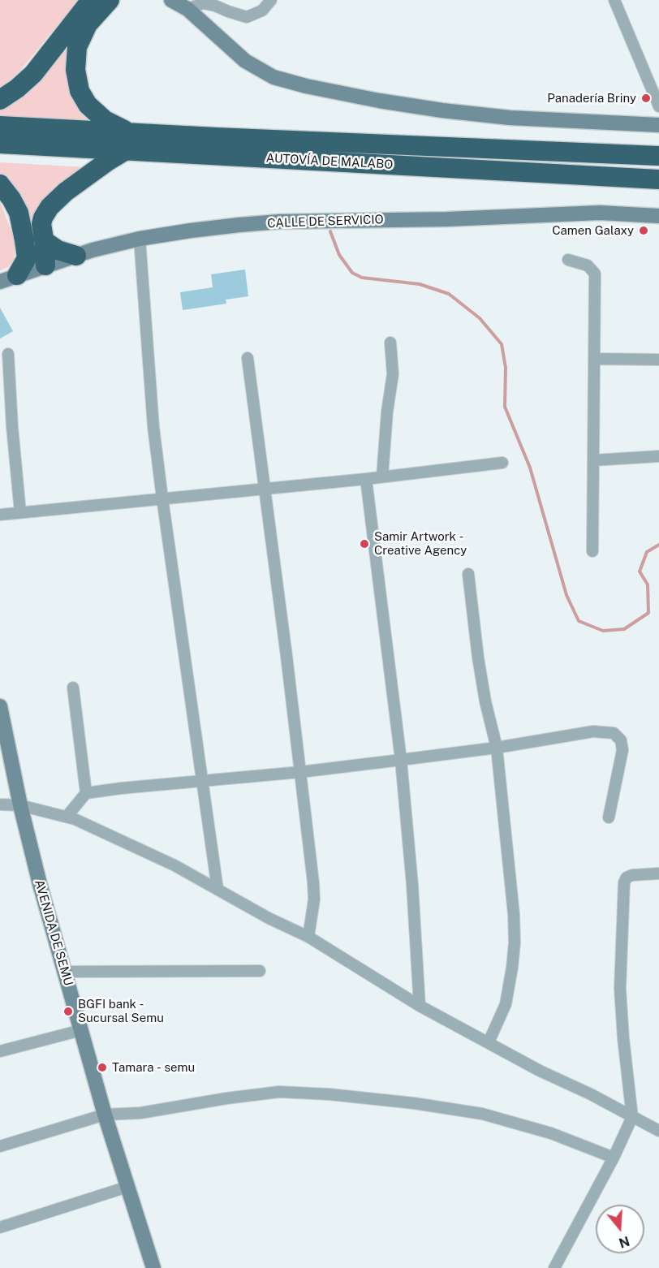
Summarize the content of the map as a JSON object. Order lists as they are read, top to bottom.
{
  "streets": {
    "highway": ["AUTOVÍA DE MALABO"],
    "street": ["CALLE DE SERVICIO", "AVENIDA DE SEMU"]
  },
  "places": [
    "Panadería Briny",
    "Camen Galaxy",
    "Samir Artwork - Creative Agency",
    "BGFI bank - Sucursal Semu",
    "Tamara - semu"
  ],
  "north": "bottom"
}
